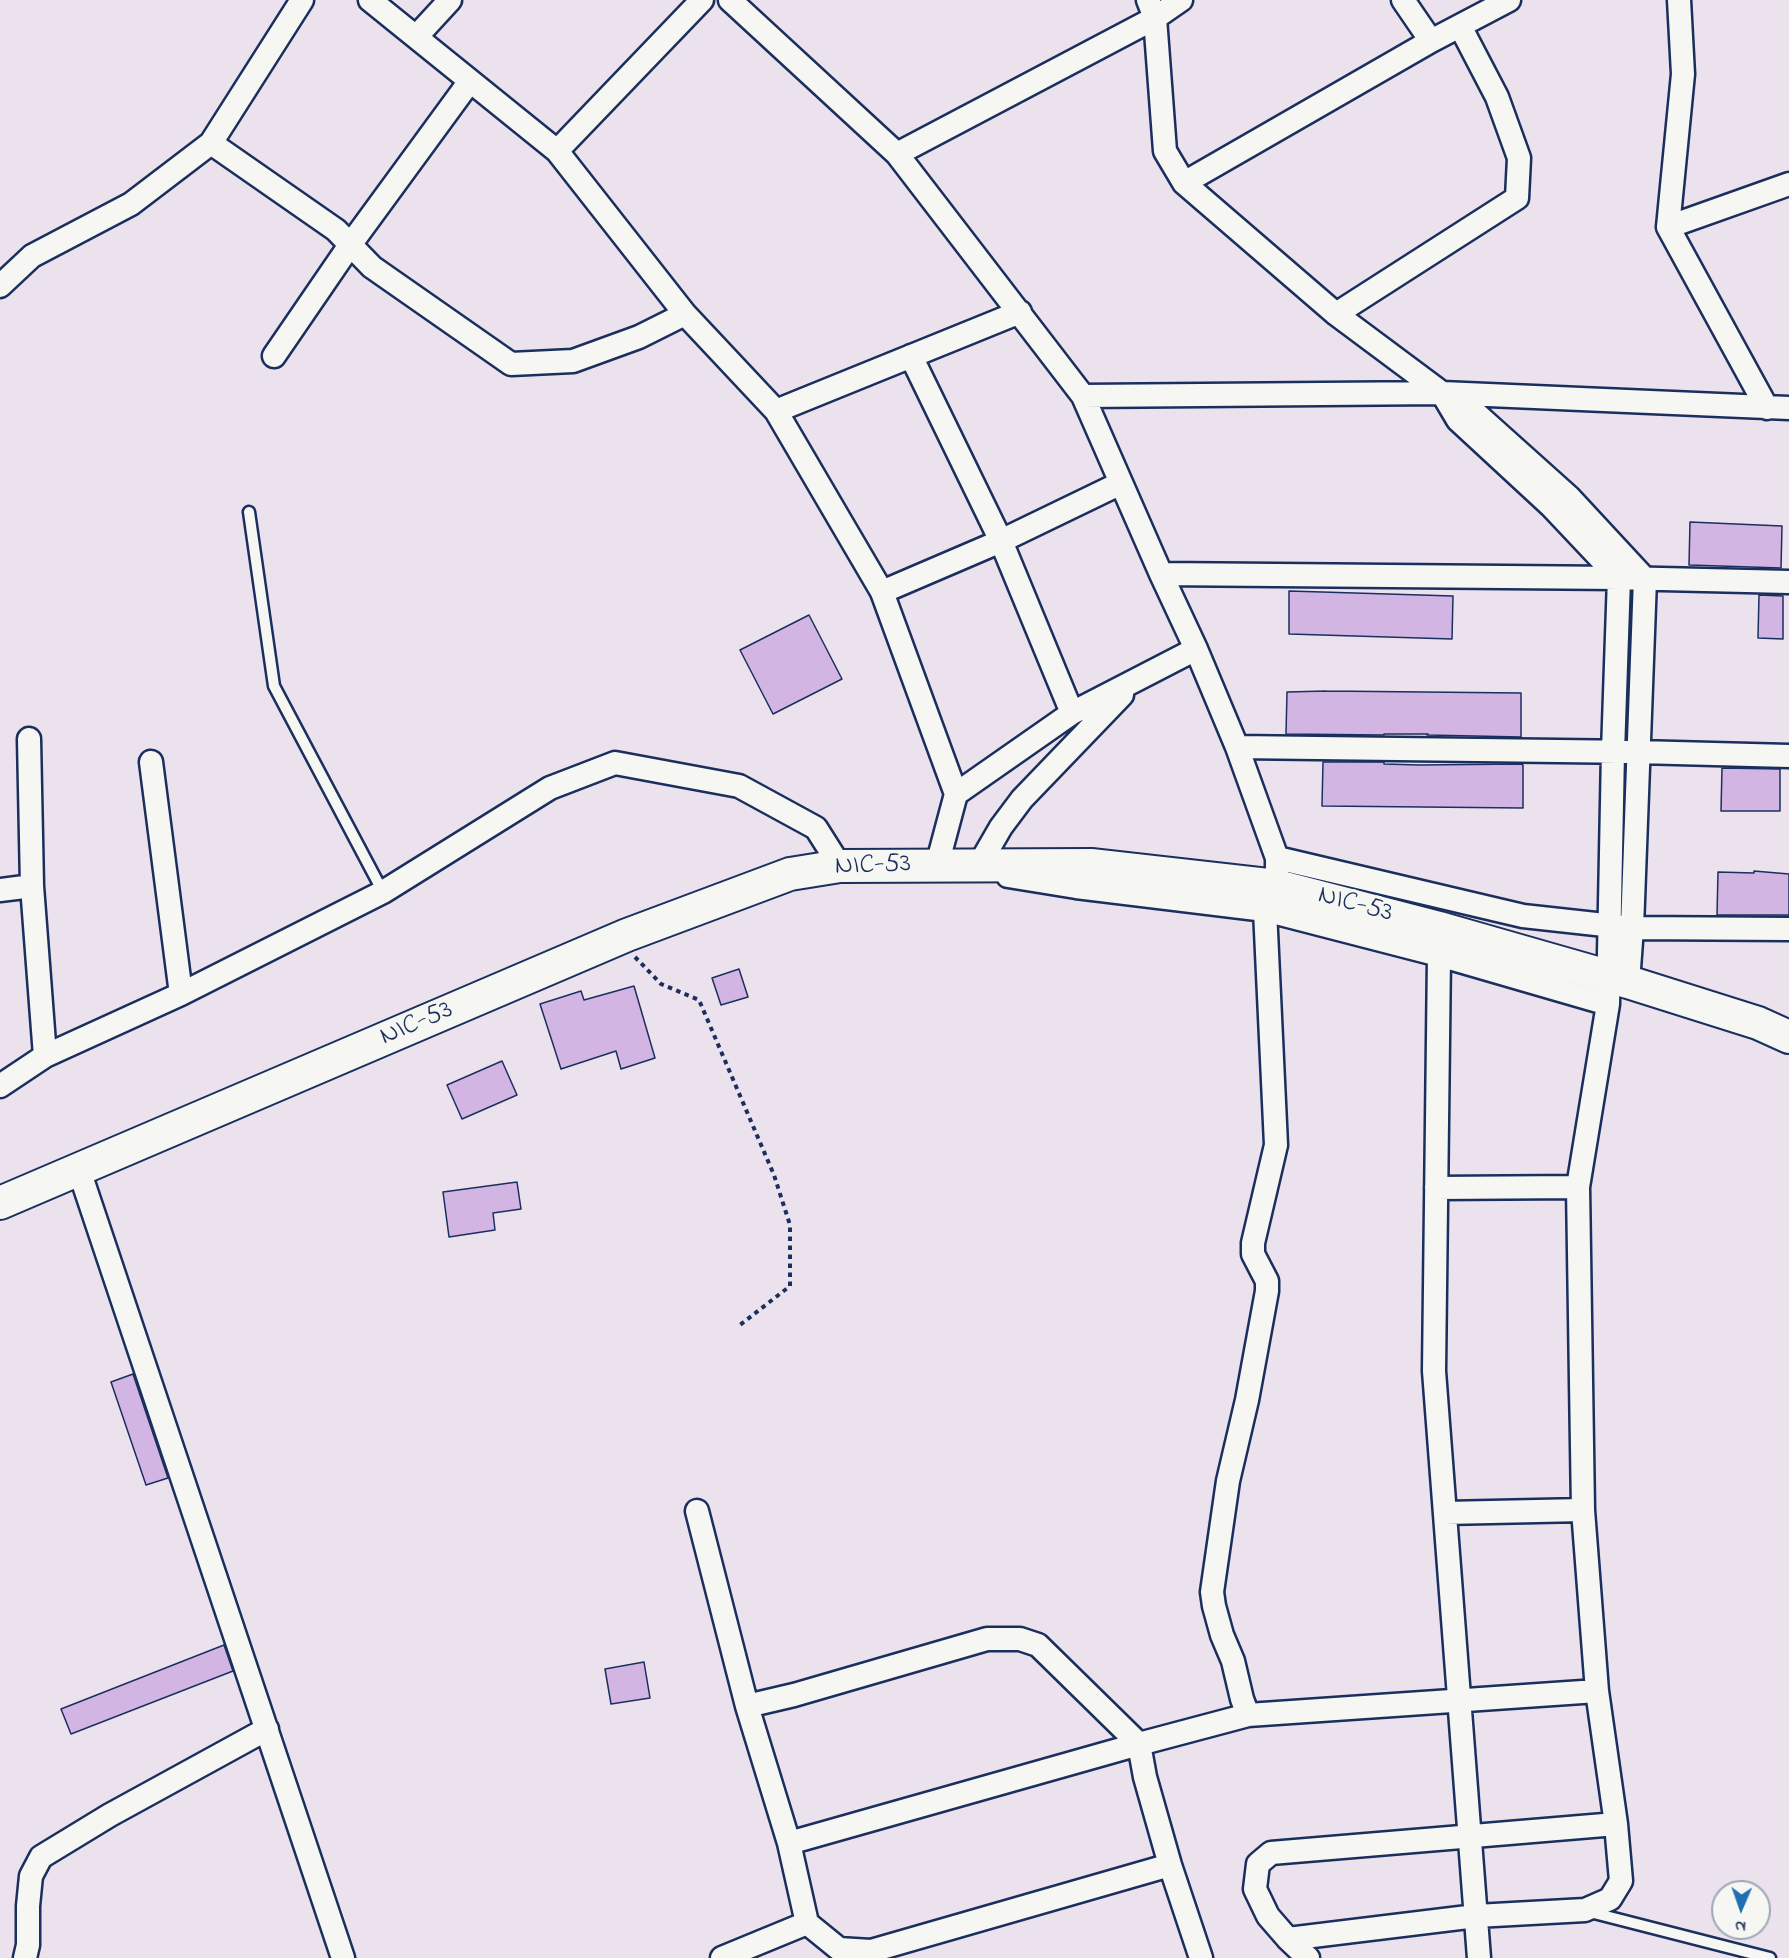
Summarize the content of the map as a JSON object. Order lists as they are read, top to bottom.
{
  "streets": {
    "main road": ["NIC-53"]
  },
  "north": "bottom"
}
